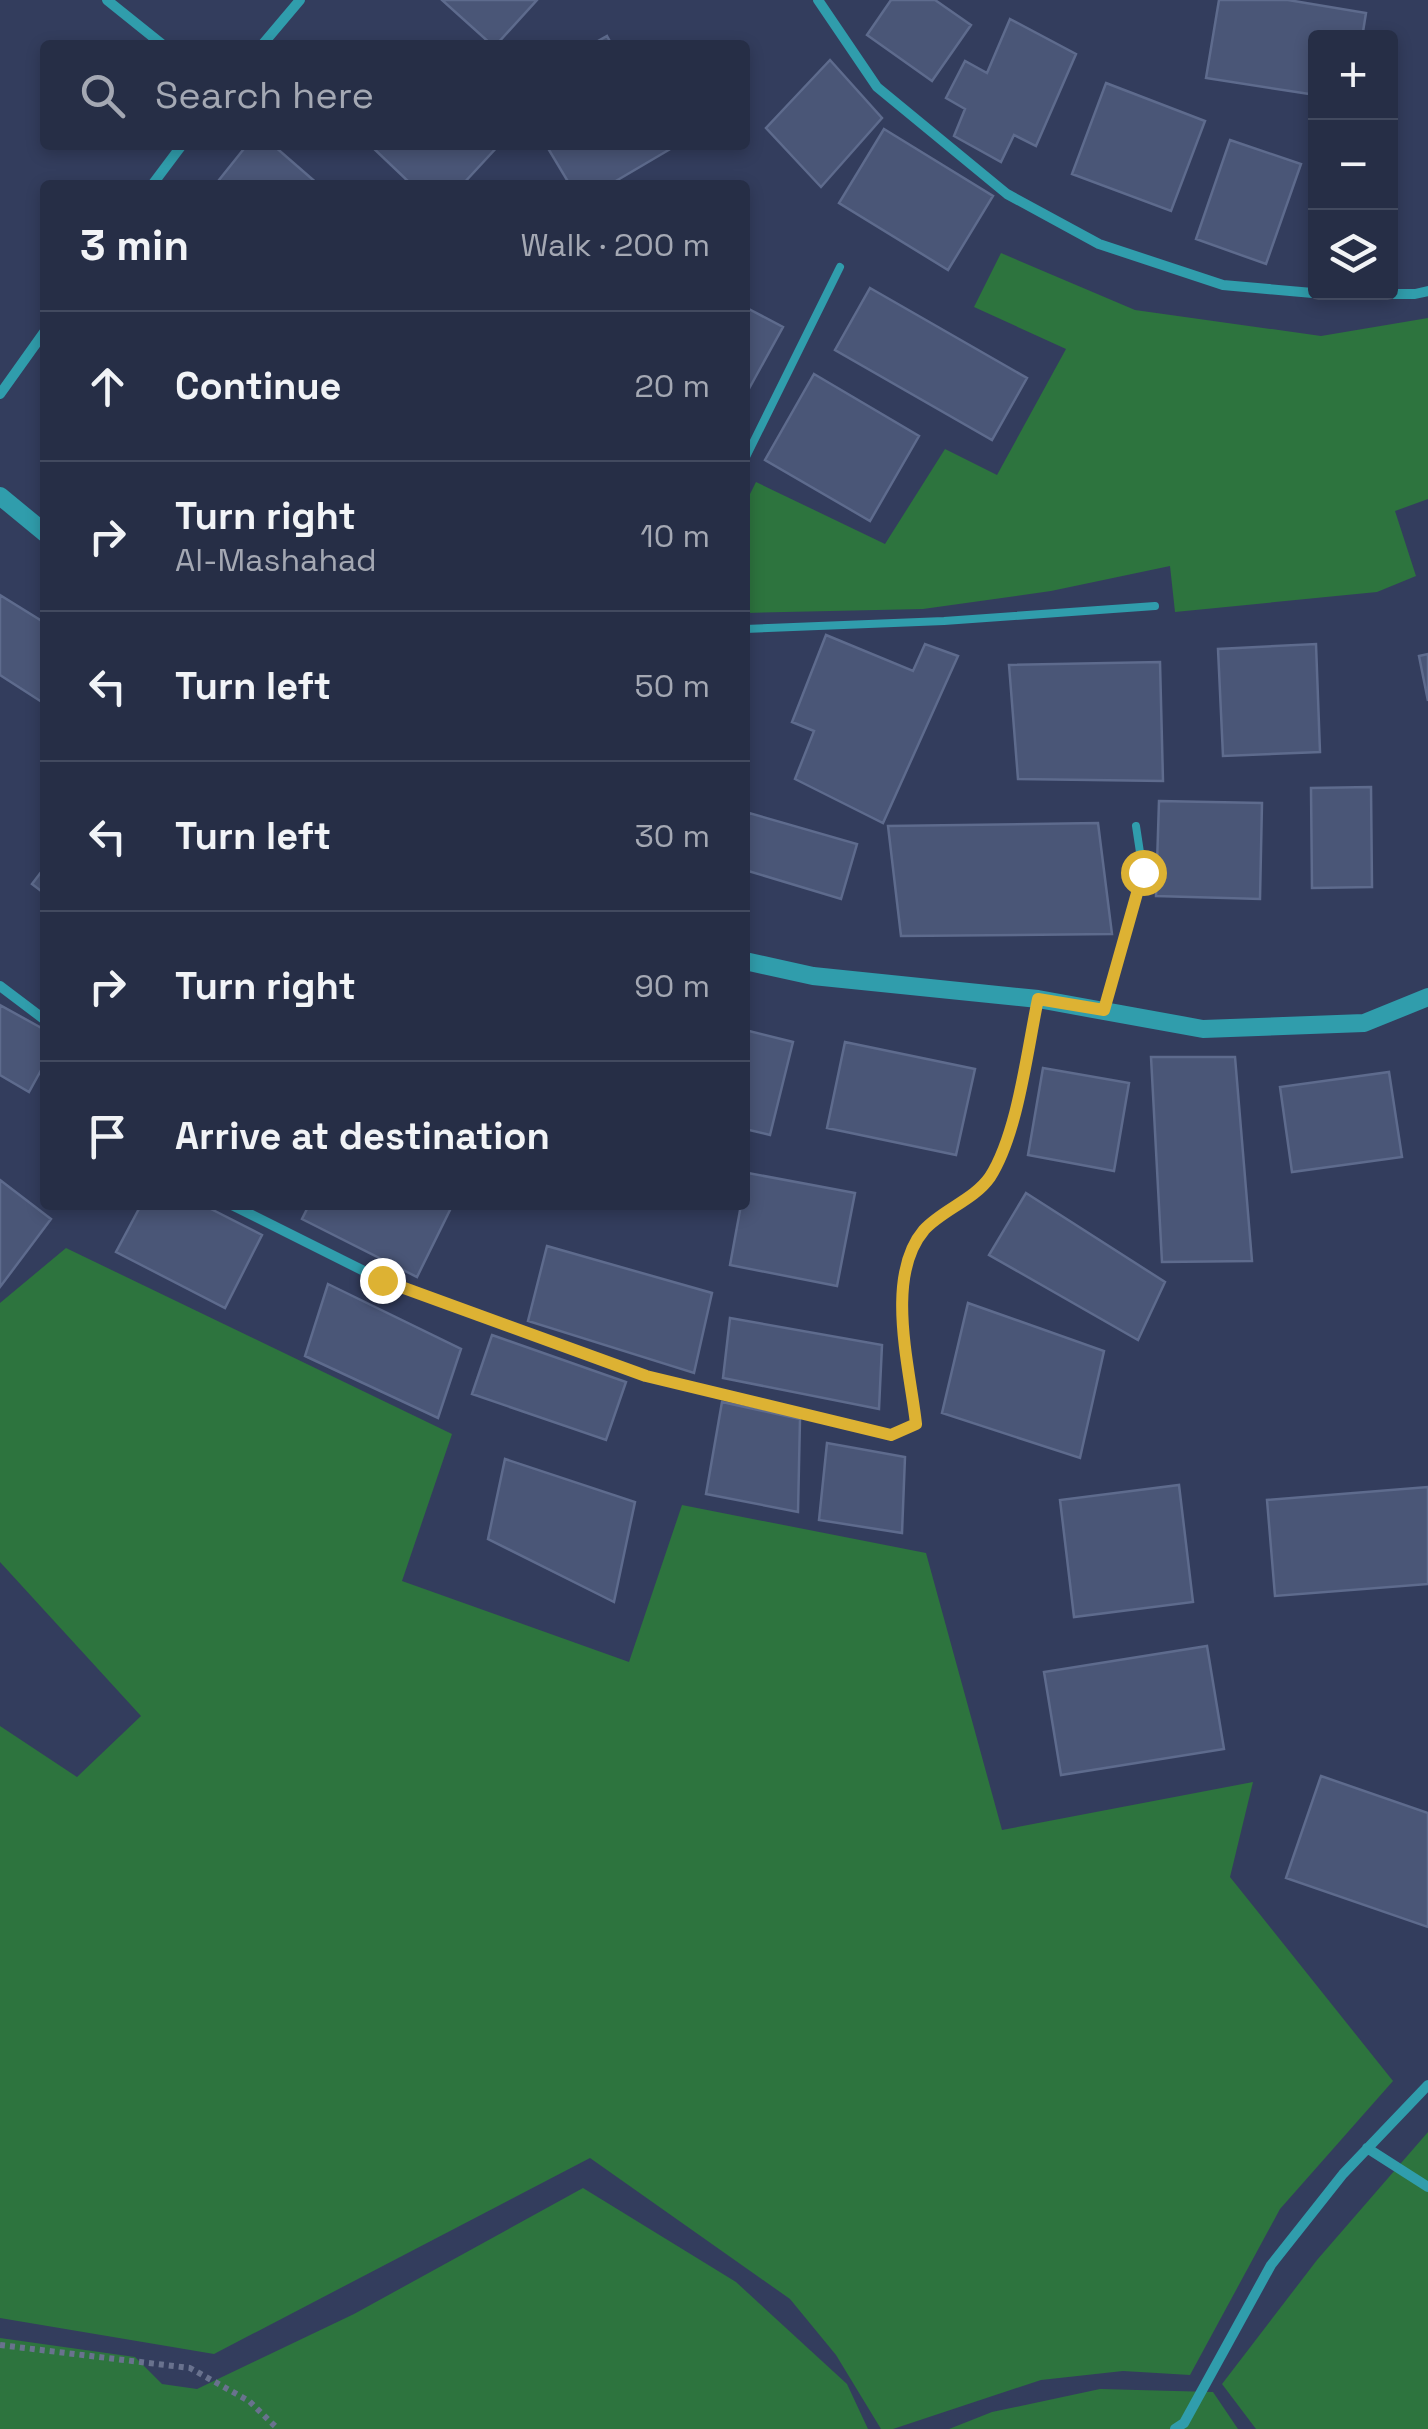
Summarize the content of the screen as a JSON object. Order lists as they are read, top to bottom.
{
  "page": {
    "map_buttons": ["+", "−"],
    "search": "Search here",
    "heading": ["3 min", "Walk · 200 m"],
    "list": [
      ["Continue", "20 m"],
      ["Turn right", "Al-Mashahad", "10 m"],
      ["Turn left", "50 m"],
      ["Turn left", "30 m"],
      ["Turn right", "90 m"],
      "Arrive at destination"
    ]
  }
}
